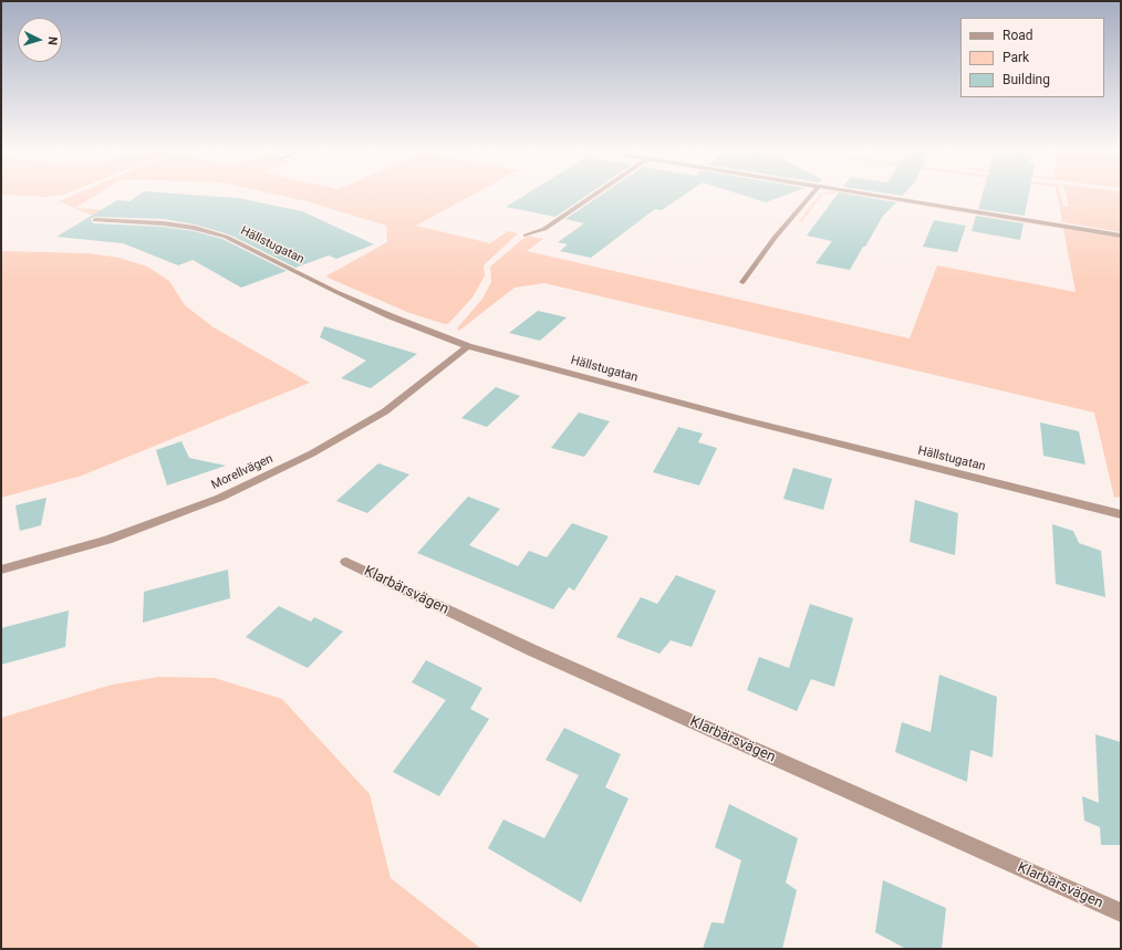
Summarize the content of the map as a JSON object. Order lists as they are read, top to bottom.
{
  "streets": {
    "street": ["Hällstugatan", "Morellvägen", "Klarbärsvägen"]
  },
  "crossings": [
    ["Hällstugatan", "Morellvägen"]
  ],
  "legend": ["Road", "Park", "Building"],
  "north": "right"
}
